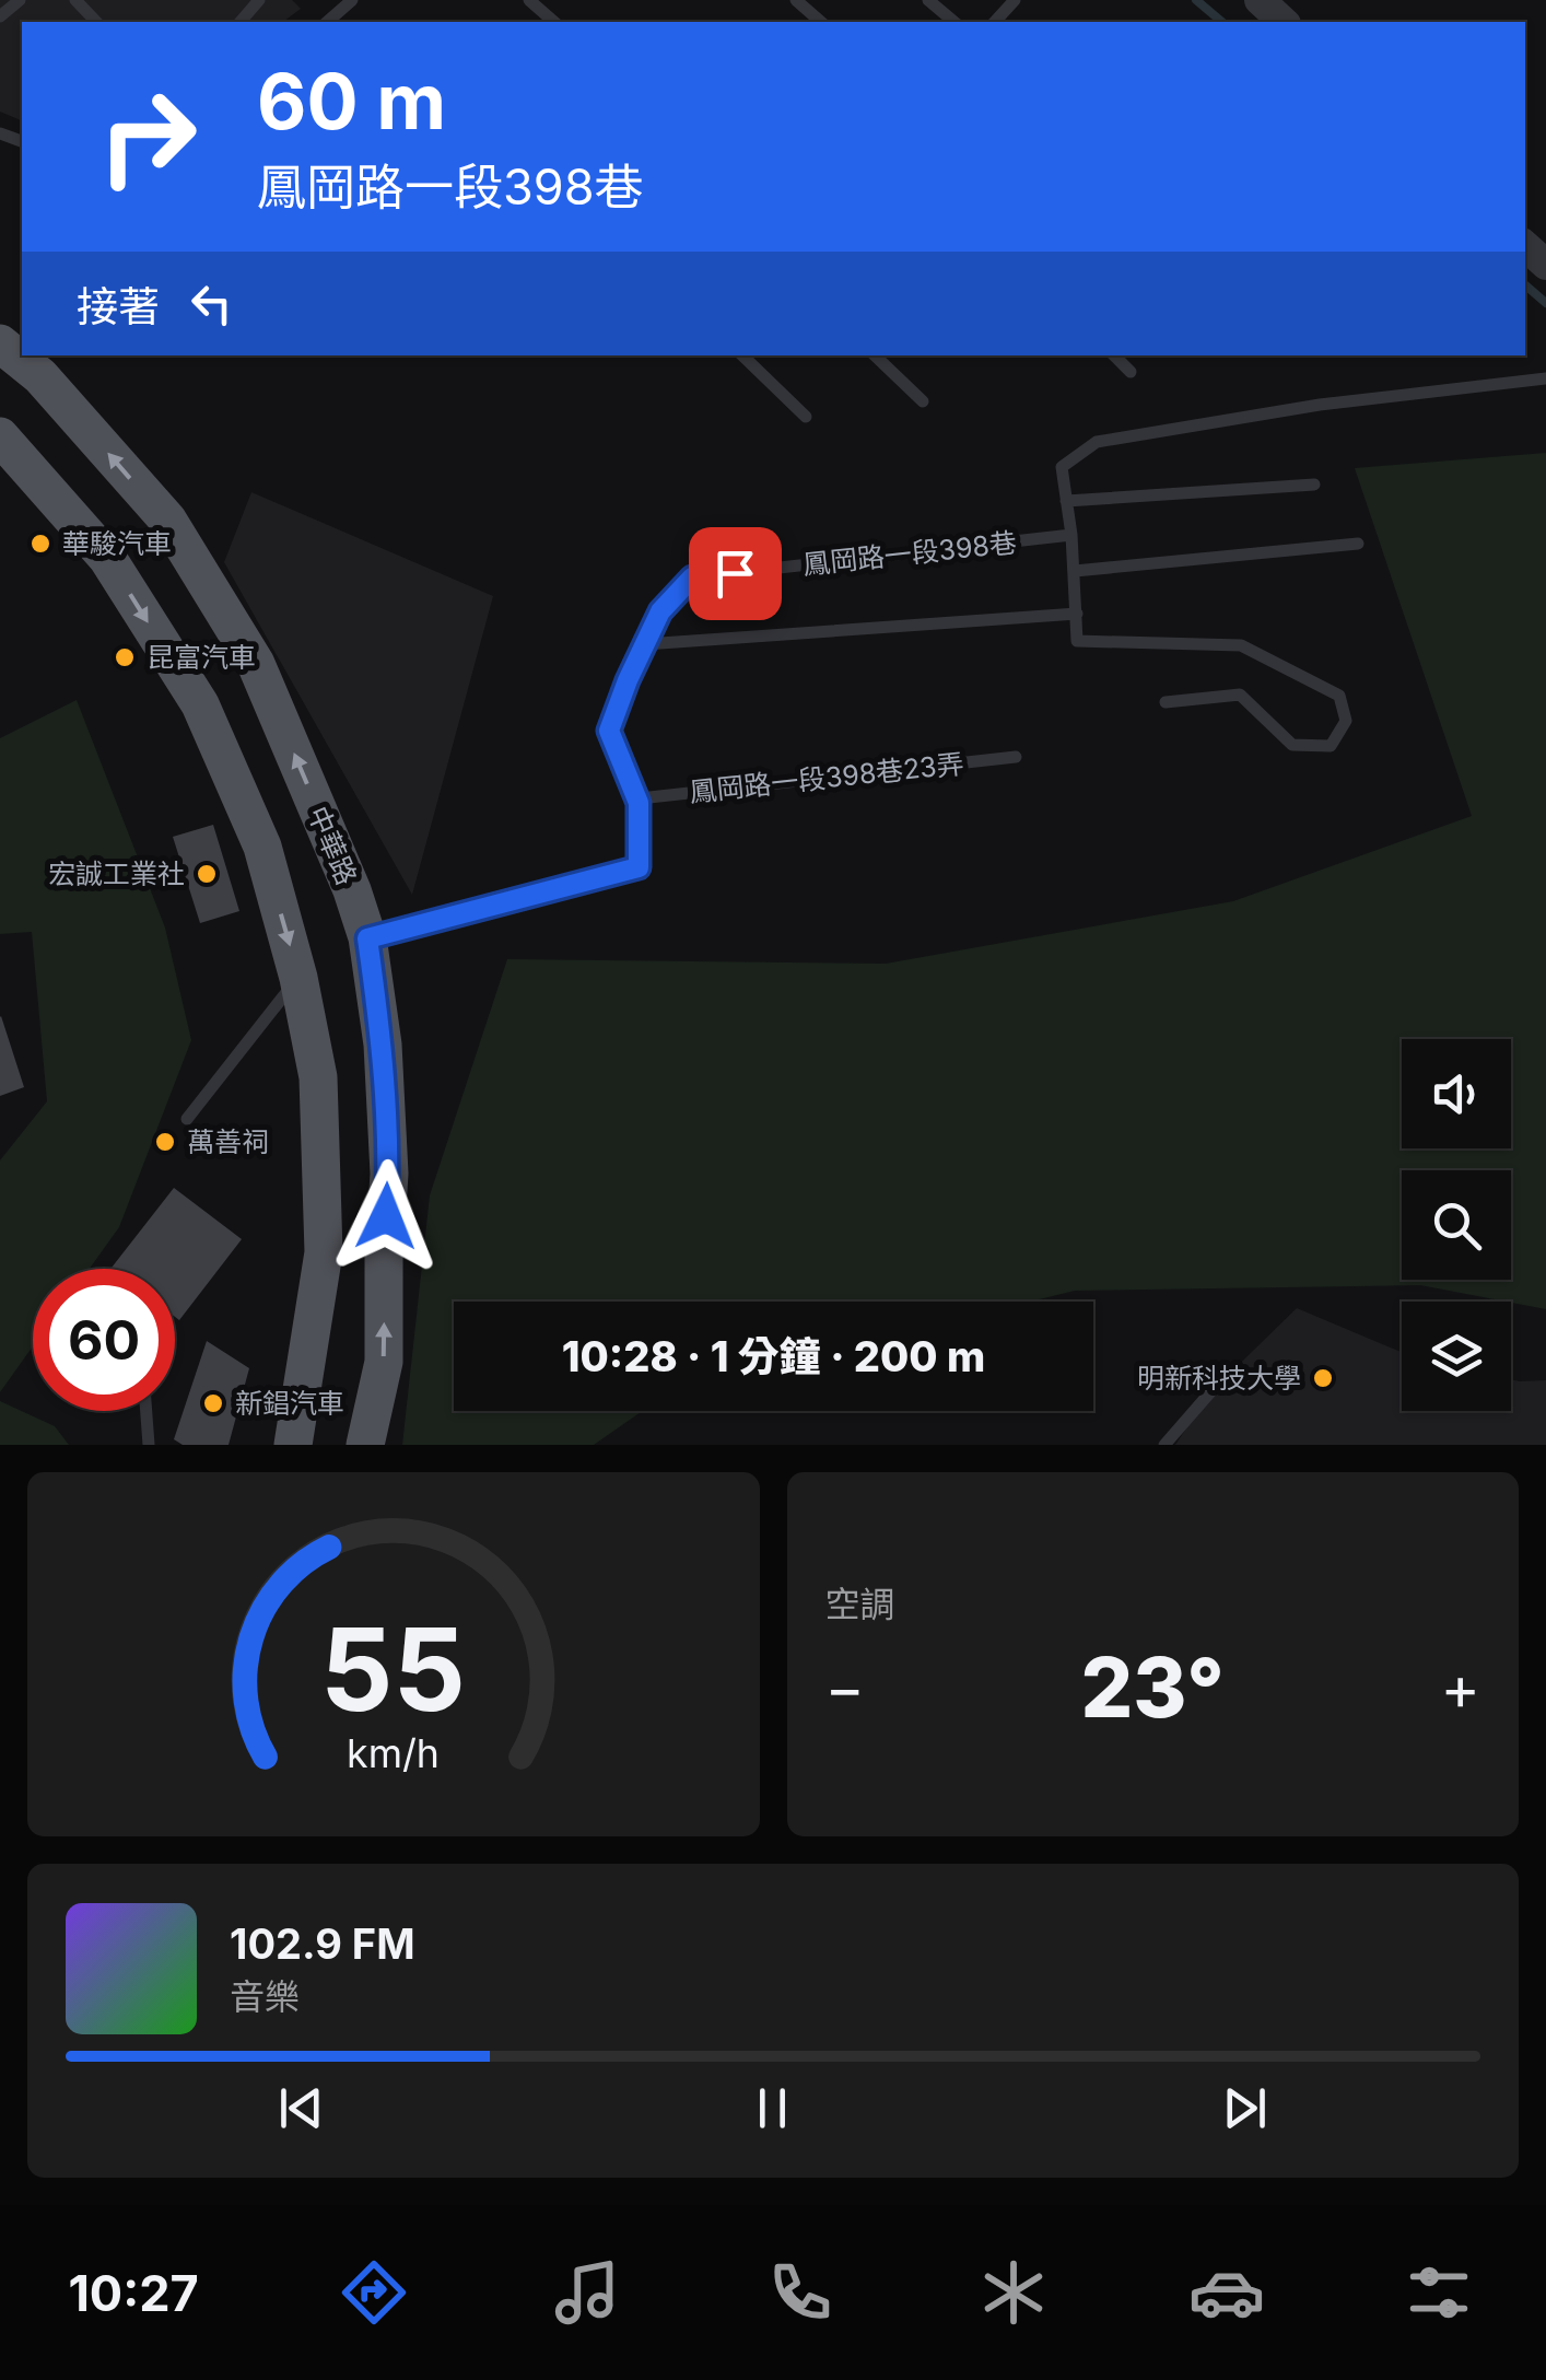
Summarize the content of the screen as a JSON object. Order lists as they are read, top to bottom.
{
  "streets": {
    "main road": ["中華路"],
    "lane": ["鳳岡路一段398巷", "鳳岡路一段398巷23弄"]
  },
  "crossings": [
    ["鳳岡路一段398巷", "鳳岡路一段398巷23弄"],
    ["鳳岡路一段398巷", "中華路"]
  ],
  "places": [
    "華駿汽車",
    "昆富汽車",
    "宏誠工業社",
    "萬善祠",
    "明新科技大學",
    "新錩汽車"
  ],
  "page": {
    "turn": ["60 m", "鳳岡路一段398巷"],
    "then": "接著",
    "limit": "60",
    "trip": "10:28 · 1 分鐘 · 200 m",
    "tile": "空調",
    "heat": ["−", "23°", "+"],
    "song": ["102.9 FM", "音樂"],
    "tabs": "10:27",
    "gauge": ["55", "km/h"]
  }
}
